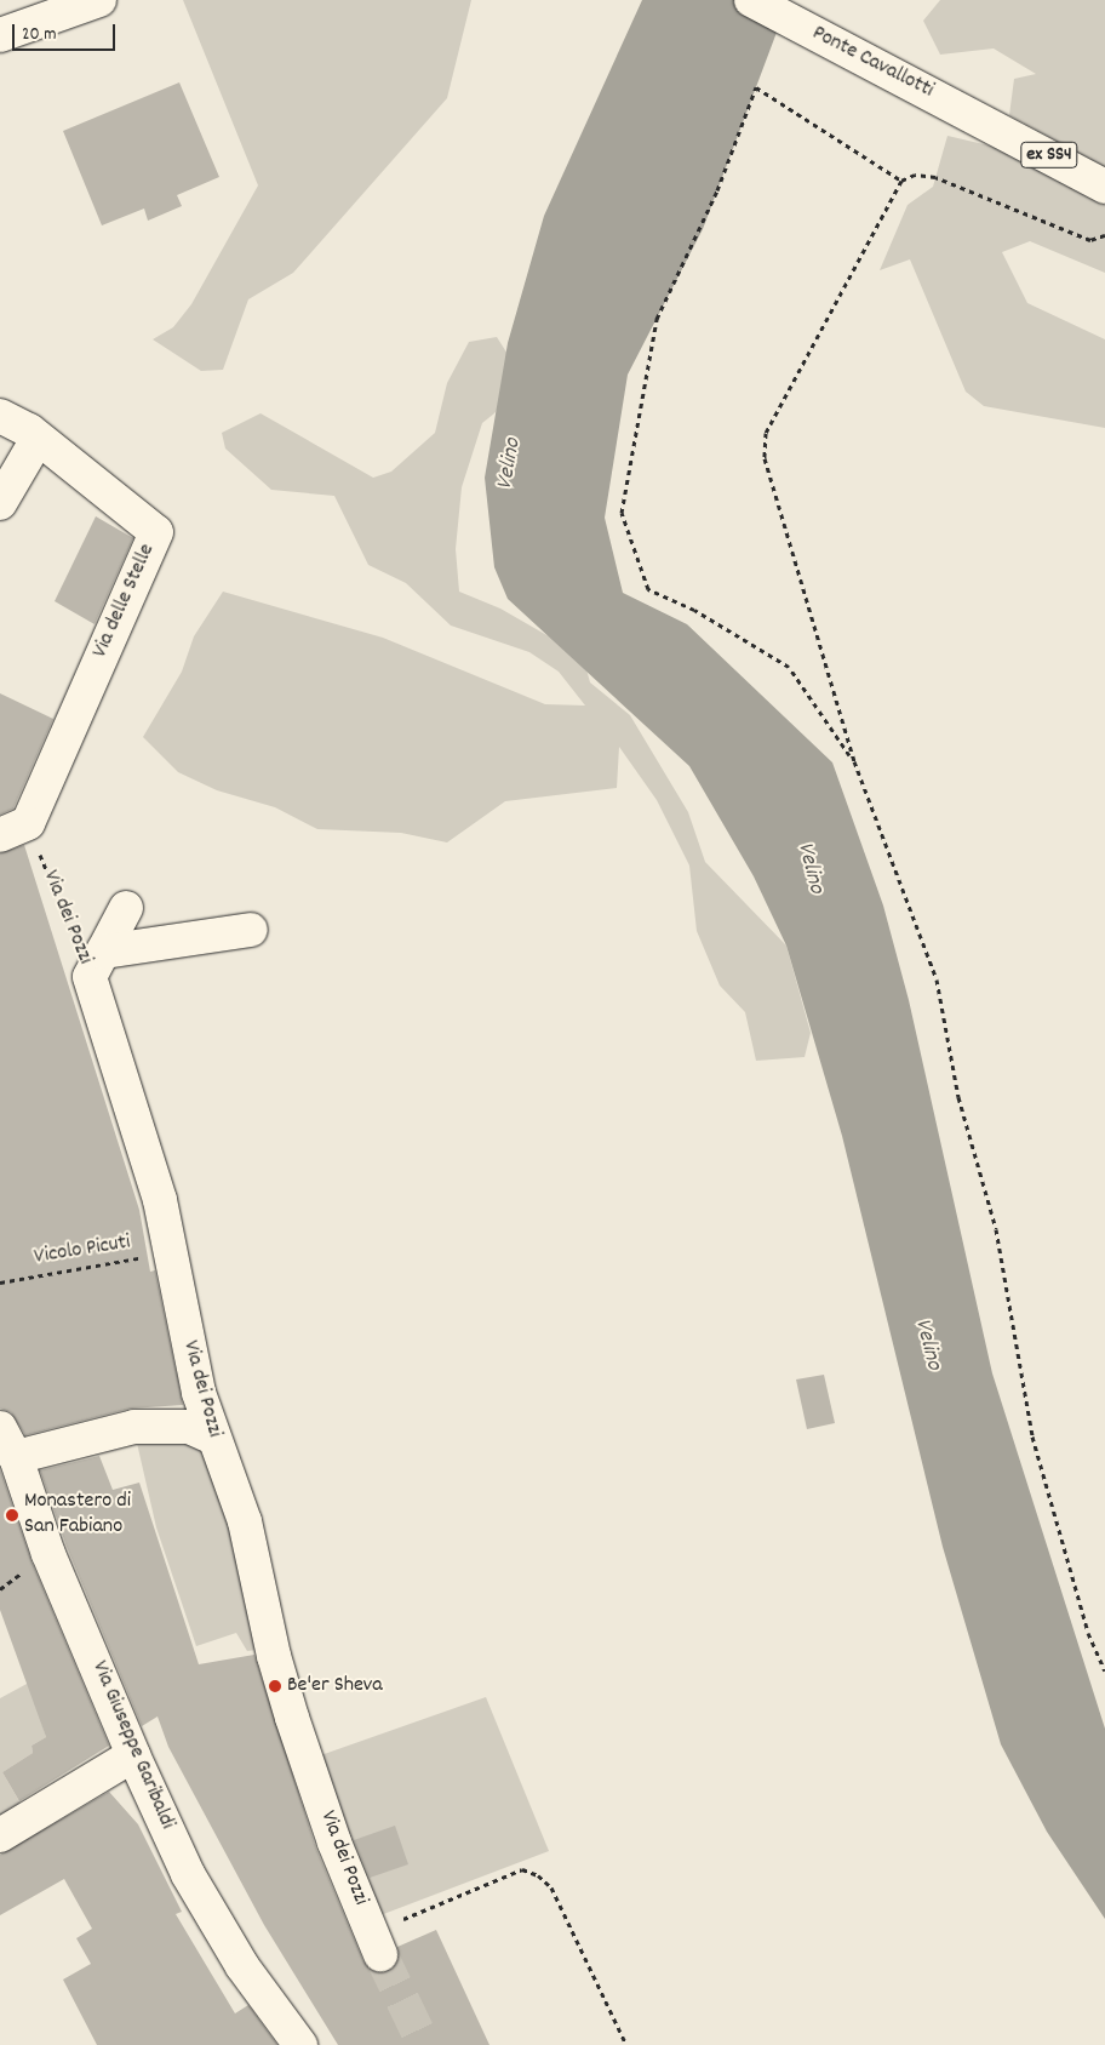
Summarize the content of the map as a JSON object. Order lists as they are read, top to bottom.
{
  "streets": {
    "street": [
      "Ponte Cavallotti",
      "ex SS4",
      "Via delle Stelle",
      "Via dei Pozzi",
      "Via Giuseppe Garibaldi"
    ],
    "path": ["Vicolo Picuti"]
  },
  "crossings": [
    ["Via delle Stelle", "Via dei Pozzi"],
    ["Via dei Pozzi", "Vicolo Picuti"]
  ],
  "water": ["Velino"],
  "places": ["Monastero di San Fabiano", "Be'er Sheva"],
  "scale_bar": "20 m"
}
